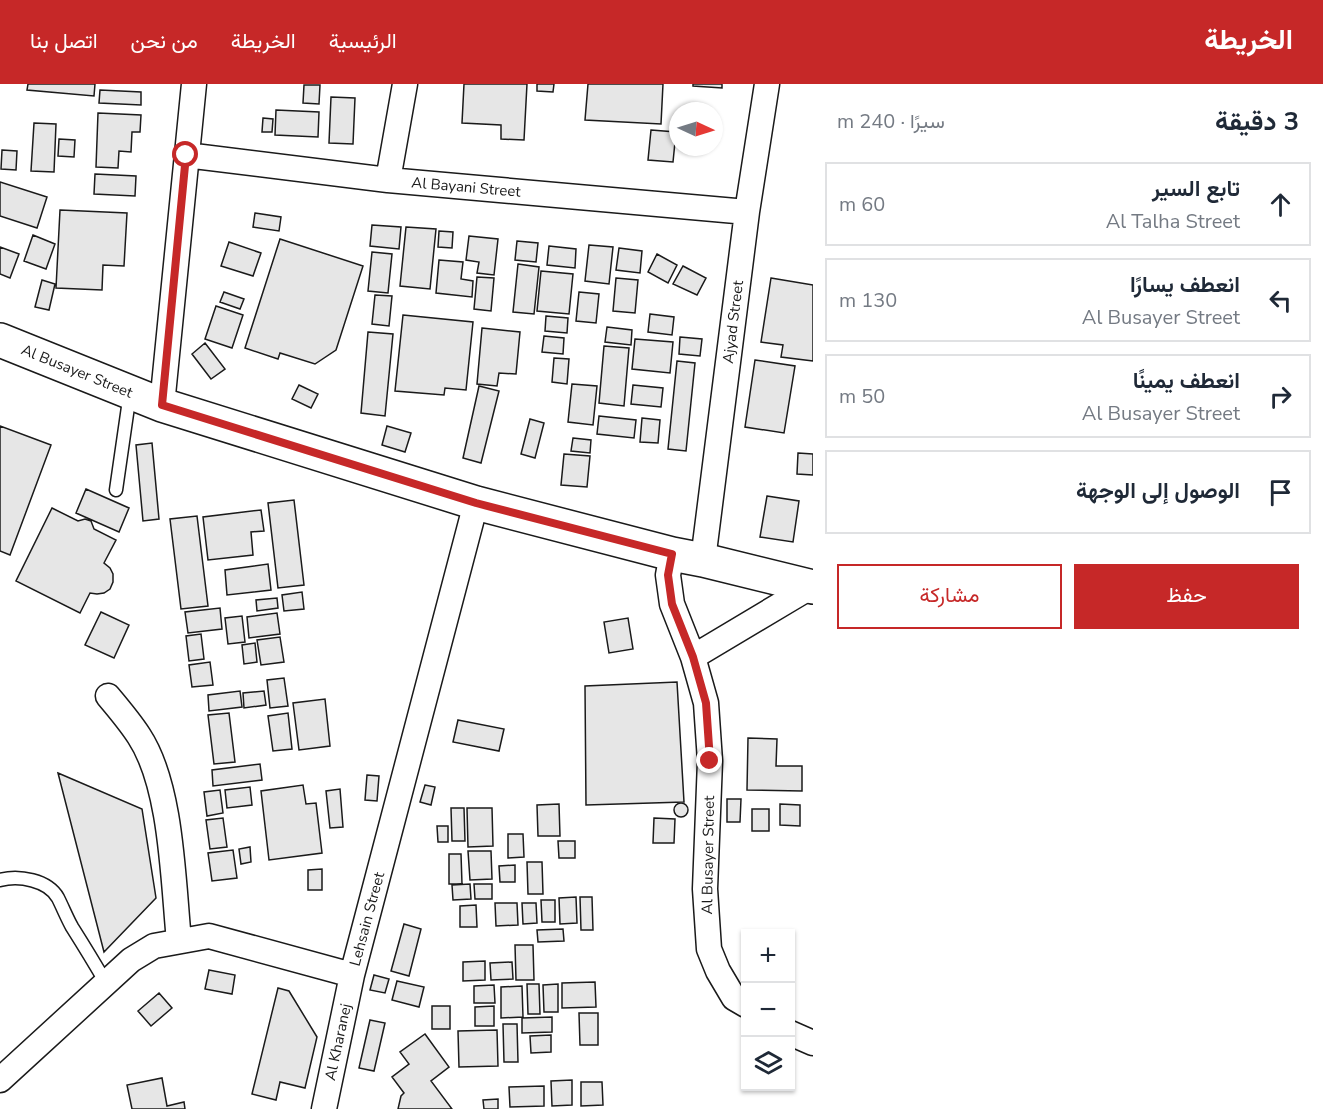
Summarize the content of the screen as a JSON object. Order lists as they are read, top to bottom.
{
  "streets": {
    "street": [
      "Al Bayani Street",
      "Ajyad Street",
      "Al Busayer Street",
      "Lehsain Street",
      "Al Kharanej"
    ]
  },
  "crossings": [
    ["Al Bayani Street", "Ajyad Street"],
    ["Ajyad Street", "Al Busayer Street"],
    ["Al Busayer Street", "Lehsain Street"],
    ["Lehsain Street", "Al Kharanej"]
  ],
  "north": "right",
  "page": {
    "header": "الخريطة",
    "nav": [
      "الرئيسية",
      "الخريطة",
      "من نحن",
      "اتصل بنا"
    ],
    "heading": ["3 دقيقة", "سيرًا · 240 m"],
    "list": [
      ["تابع السير", "Al Talha Street", "60 m"],
      ["انعطف يسارًا", "Al Busayer Street", "130 m"],
      ["انعطف يمينًا", "Al Busayer Street", "50 m"],
      "الوصول إلى الوجهة"
    ],
    "buttons": ["حفظ", "مشاركة"],
    "map_buttons": ["+", "−"]
  }
}
